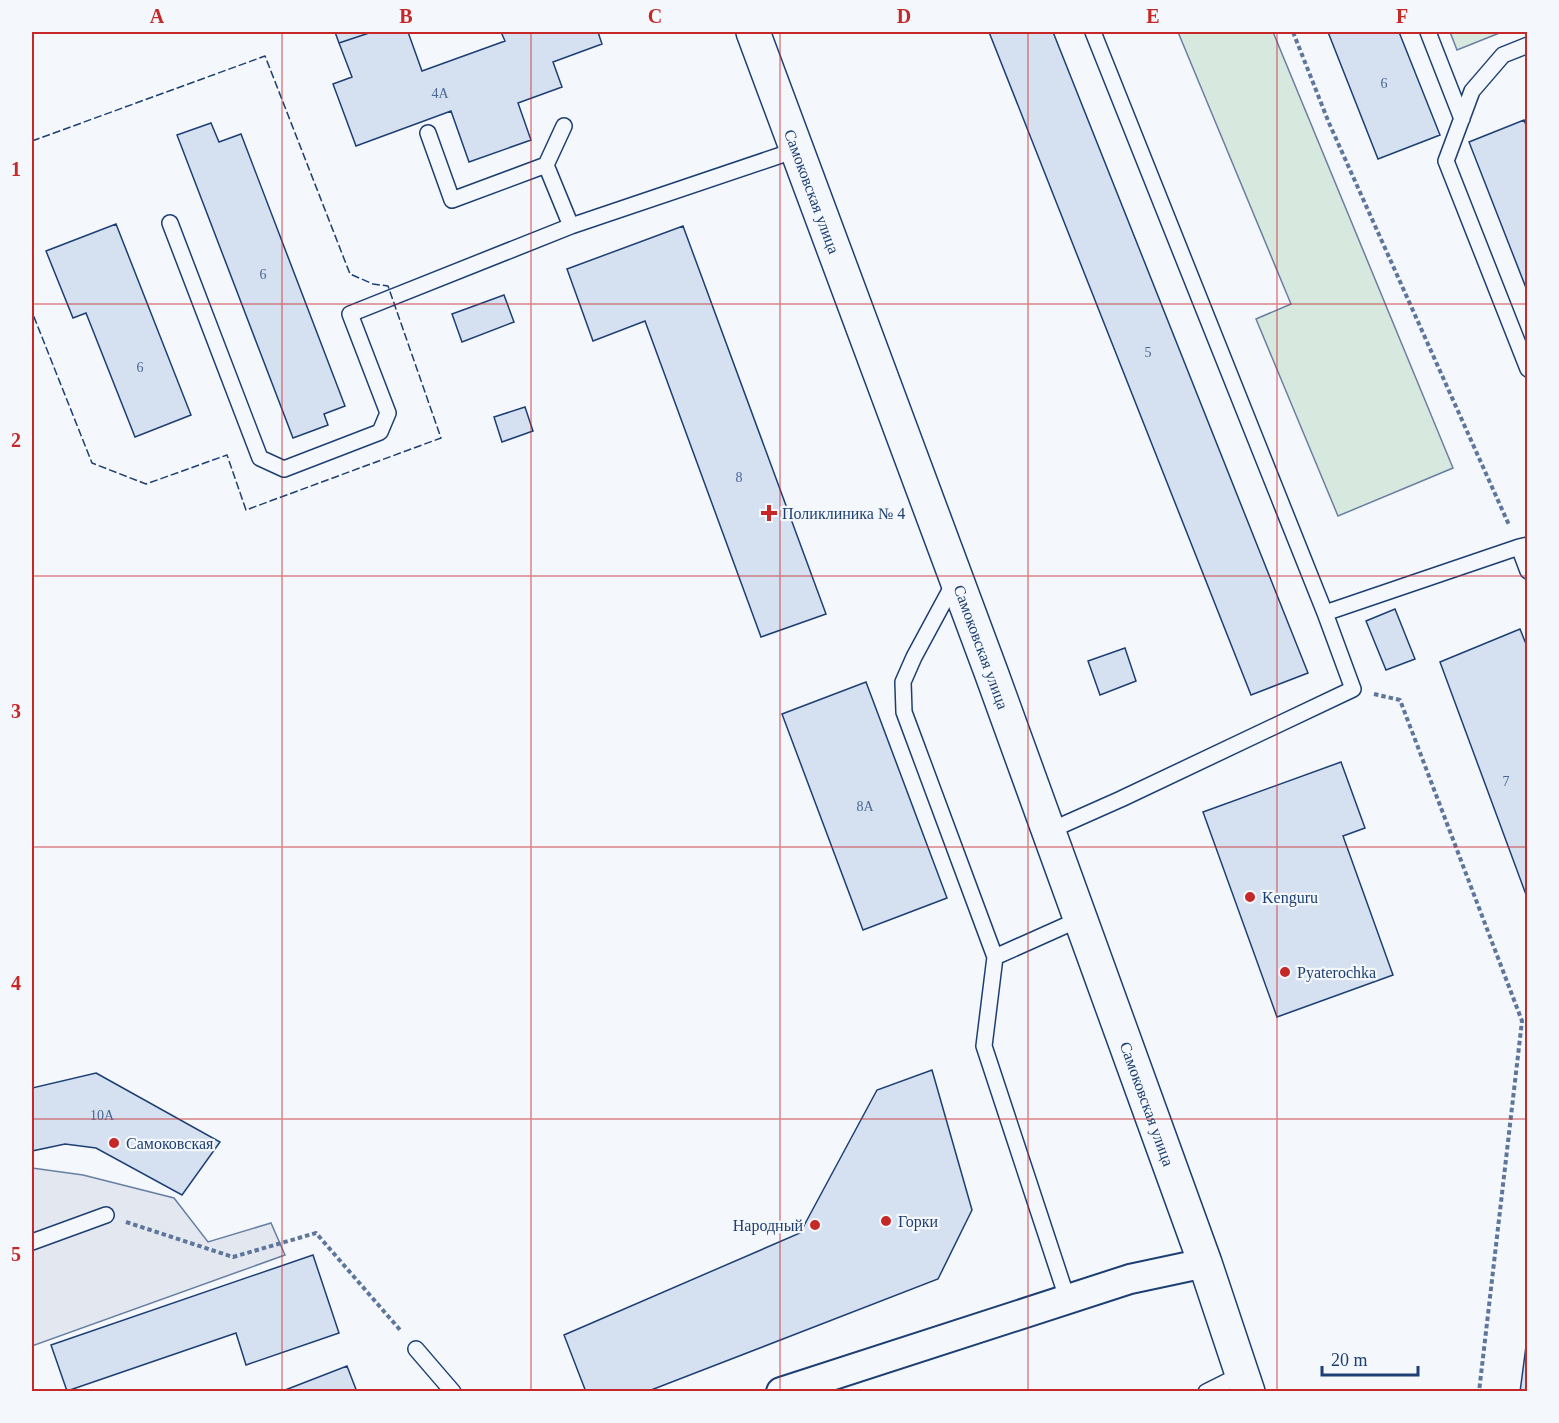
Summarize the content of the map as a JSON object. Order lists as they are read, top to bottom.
{
  "streets": {
    "street": ["Самоковская улица"]
  },
  "places": {
    "health": ["Поликлиника № 4"],
    "other": [
      "Kenguru",
      "Pyaterochka",
      "Самоковская",
      "Горки",
      "Народный"
    ]
  },
  "house_numbers": [
    "6",
    "4А",
    "6",
    "5",
    "6",
    "8",
    "7",
    "8А",
    "10А"
  ],
  "scale_bar": "20 m",
  "grid": {
    "columns": [
      "A",
      "B",
      "C",
      "D",
      "E",
      "F"
    ],
    "rows": [
      "1",
      "2",
      "3",
      "4",
      "5"
    ]
  }
}
